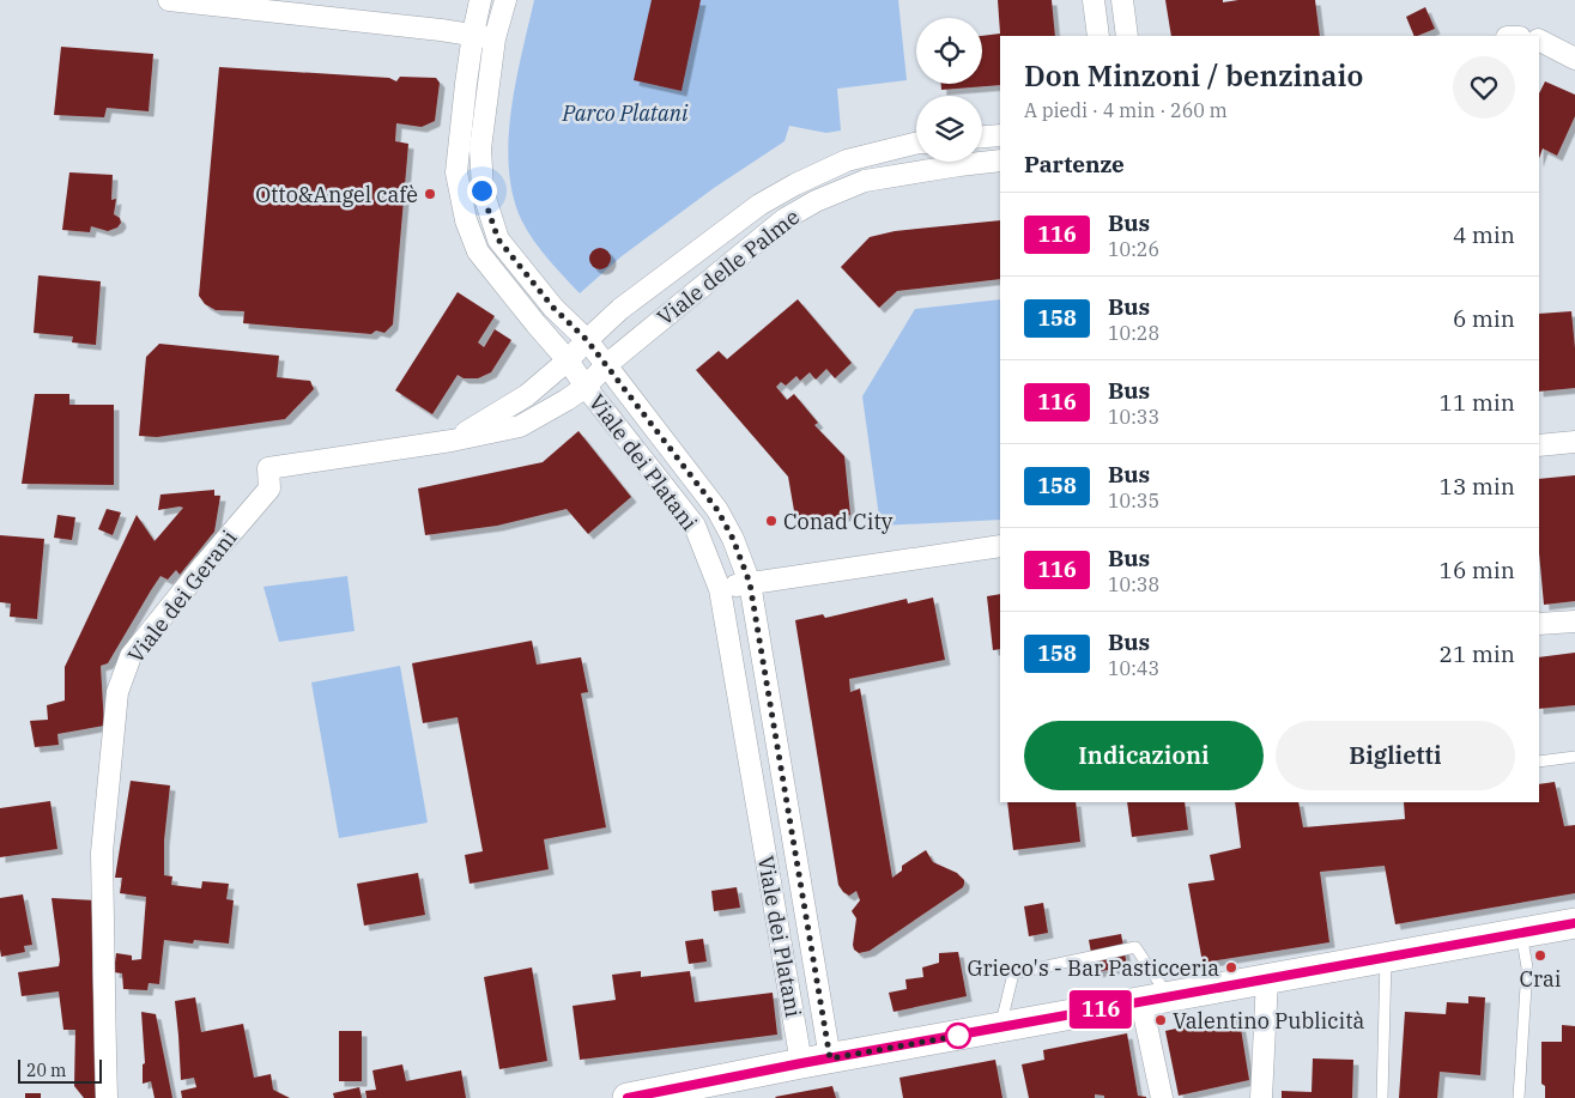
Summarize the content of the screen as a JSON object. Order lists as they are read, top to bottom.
{
  "streets": {
    "street": ["Viale delle Palme", "Viale dei Platani", "Viale dei Gerani"]
  },
  "crossings": [
    ["Viale delle Palme", "Viale dei Platani"],
    ["Viale delle Palme", "Viale dei Gerani"],
    ["Viale dei Platani", "Viale dei Gerani"]
  ],
  "parks": ["Parco Platani"],
  "places": [
    "Otto&Angel cafè",
    "Conad City",
    "Crai",
    "Grieco's - Bar Pasticceria",
    "Valentino Publicità"
  ],
  "lines": ["bus line 116"],
  "scale_bar": "20 m",
  "page": {
    "on_map": "116",
    "heading": [
      ["Don Minzoni / benzinaio", "A piedi · 4 min · 260 m"],
      "Partenze"
    ],
    "list": [
      {
        "mark": "116",
        "name": "Bus",
        "note": "10:26",
        "value": "4 min"
      },
      {
        "mark": "158",
        "name": "Bus",
        "note": "10:28",
        "value": "6 min"
      },
      {
        "mark": "116",
        "name": "Bus",
        "note": "10:33",
        "value": "11 min"
      },
      {
        "mark": "158",
        "name": "Bus",
        "note": "10:35",
        "value": "13 min"
      },
      {
        "mark": "116",
        "name": "Bus",
        "note": "10:38",
        "value": "16 min"
      },
      {
        "mark": "158",
        "name": "Bus",
        "note": "10:43",
        "value": "21 min"
      }
    ],
    "buttons": ["Indicazioni", "Biglietti"],
    "scale": "20 m"
  }
}
